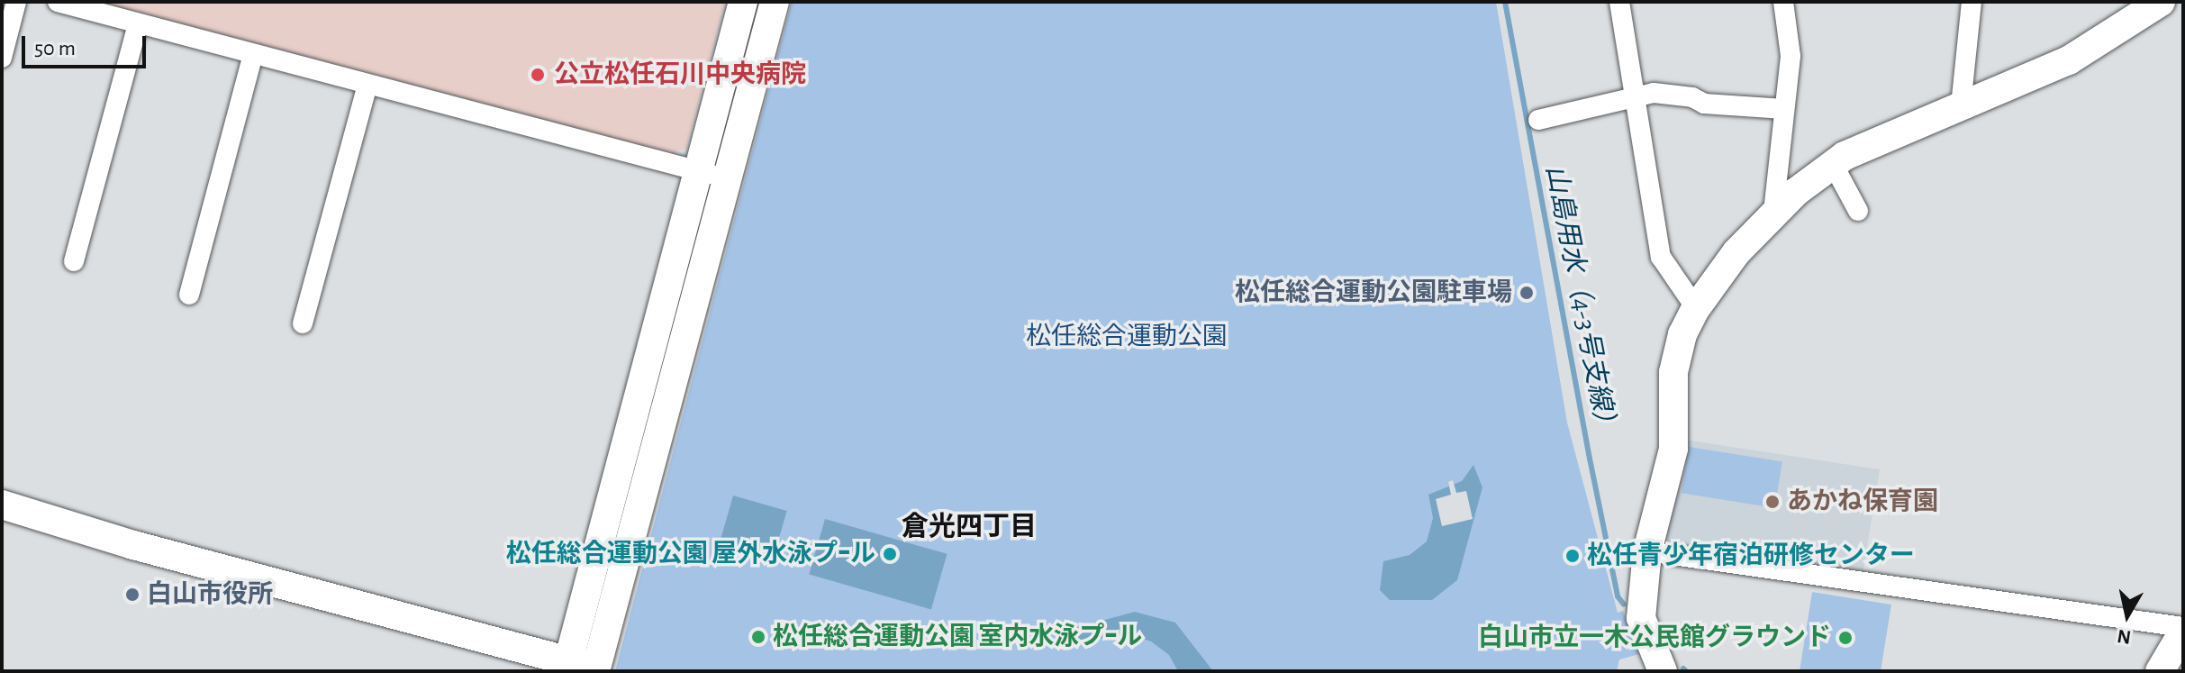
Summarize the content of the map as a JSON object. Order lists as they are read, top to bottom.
{
  "districts": ["倉光四丁目"],
  "water": ["山島用水（4-3号支線）"],
  "parks": ["松任総合運動公園"],
  "places": [
    "公立松任石川中央病院",
    "松任総合運動公園駐車場",
    "あかね保育園",
    "松任総合運動公園 屋外水泳プｰル",
    "松任青少年宿泊研修センター",
    "白山市役所",
    "松任総合運動公園 室内水泳プｰル",
    "白山市立一木公民館グラウンド"
  ],
  "scale_bar": "50 m",
  "north": "bottom"
}
